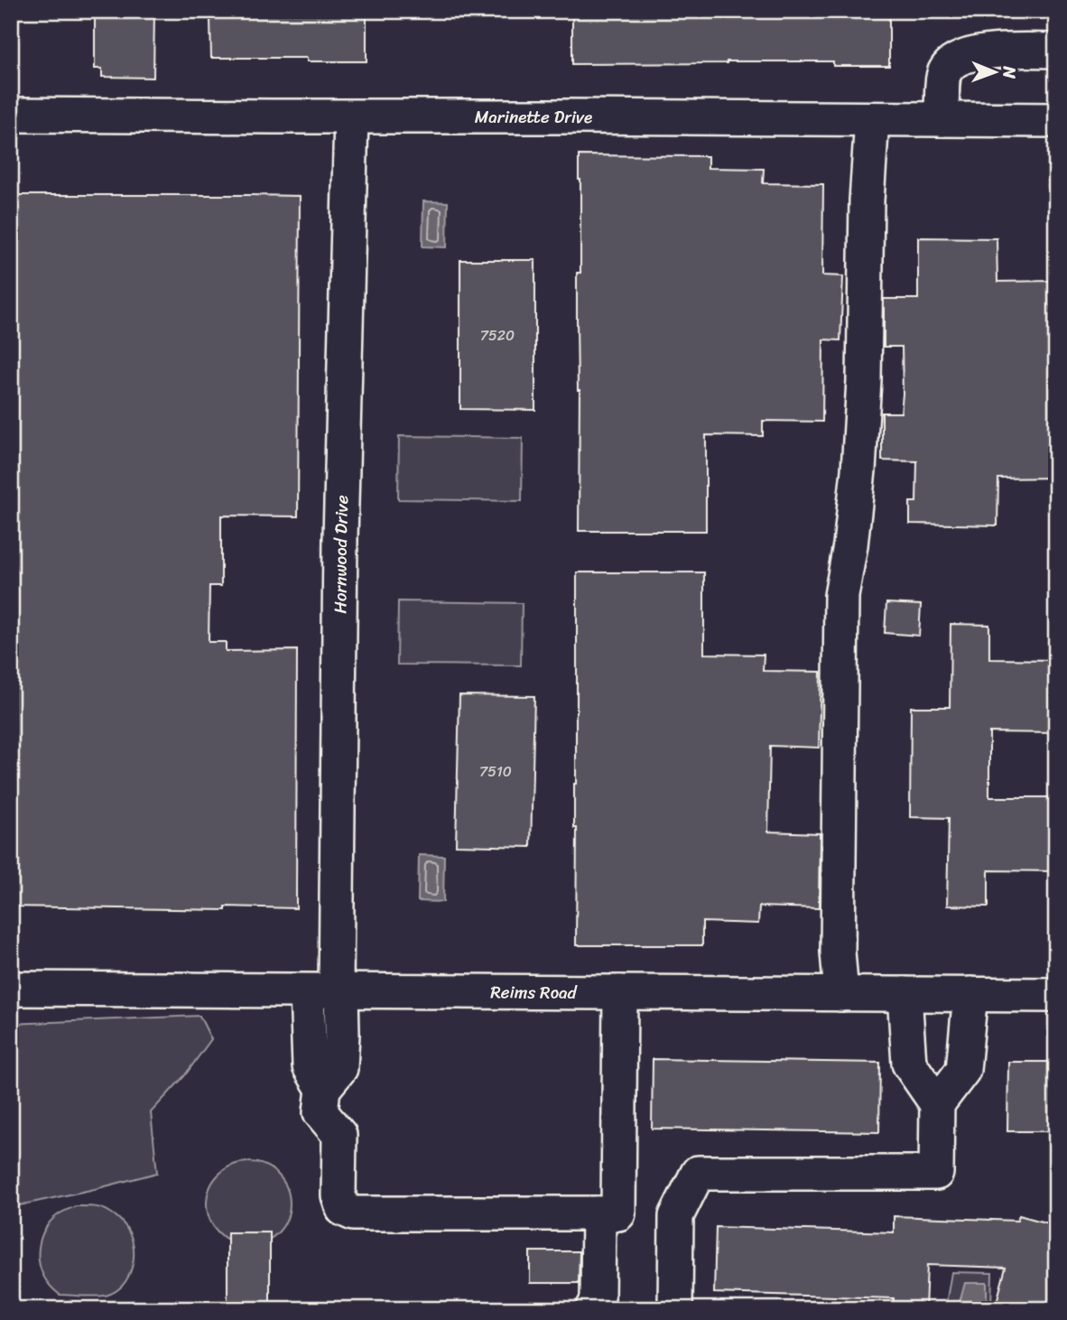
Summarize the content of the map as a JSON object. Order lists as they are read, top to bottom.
{
  "streets": {
    "street": ["Marinette Drive", "Hornwood Drive", "Reims Road"]
  },
  "crossings": [
    ["Marinette Drive", "Hornwood Drive"],
    ["Hornwood Drive", "Reims Road"]
  ],
  "house_numbers": ["7520", "7510"],
  "north": "right"
}
